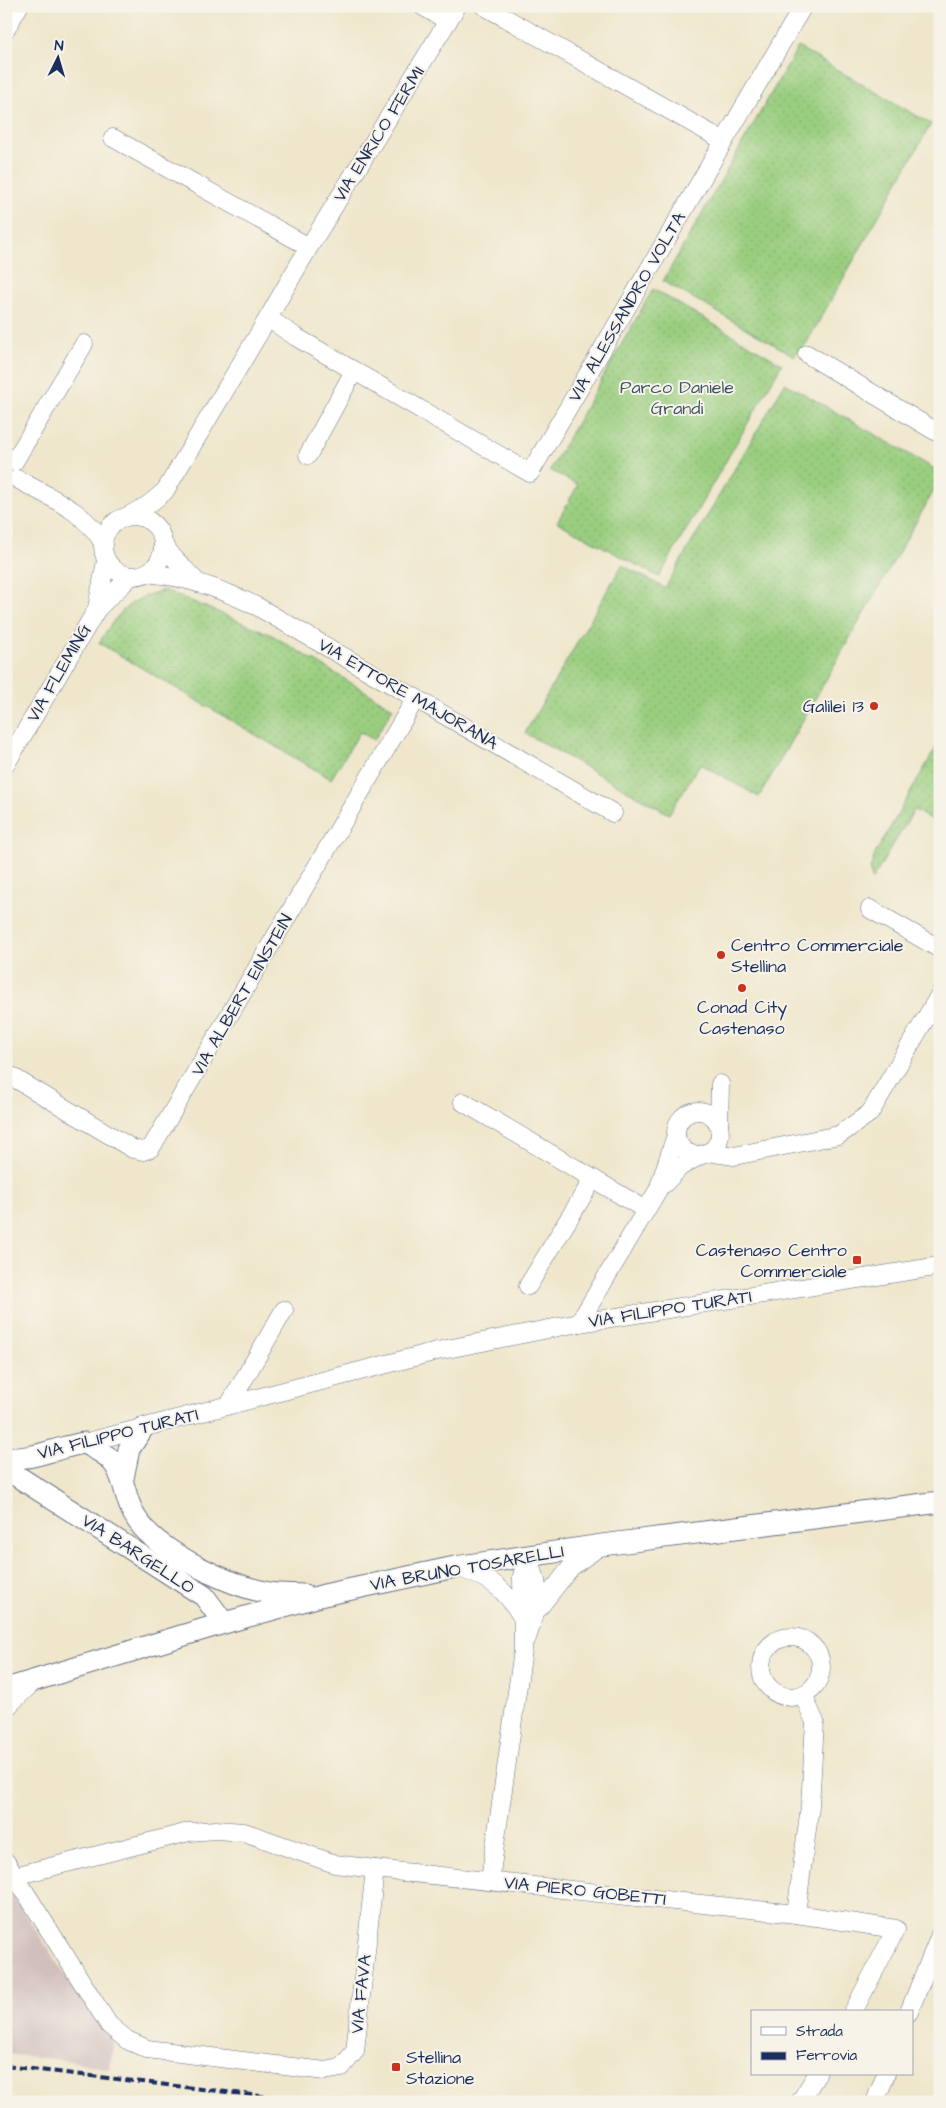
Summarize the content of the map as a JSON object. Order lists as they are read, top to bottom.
{
  "streets": {
    "street": [
      "VIA ENRICO FERMI",
      "VIA ALESSANDRO VOLTA",
      "VIA FLEMING",
      "VIA ETTORE MAJORANA",
      "VIA ALBERT EINSTEIN",
      "VIA FILIPPO TURATI",
      "VIA BARGELLO",
      "VIA BRUNO TOSARELLI",
      "VIA PIERO GOBETTI",
      "VIA FAVA"
    ]
  },
  "crossings": [
    ["VIA ENRICO FERMI", "VIA FLEMING"],
    ["VIA ENRICO FERMI", "VIA ETTORE MAJORANA"],
    ["VIA FLEMING", "VIA ETTORE MAJORANA"],
    ["VIA ETTORE MAJORANA", "VIA ALBERT EINSTEIN"],
    ["VIA FILIPPO TURATI", "VIA BARGELLO"],
    ["VIA BARGELLO", "VIA BRUNO TOSARELLI"],
    ["VIA PIERO GOBETTI", "VIA FAVA"]
  ],
  "parks": ["Parco Daniele Grandi"],
  "places": {
    "other": ["Galilei 13", "Centro Commerciale Stellina", "Conad City Castenaso"],
    "transit": ["Castenaso Centro Commerciale", "Stellina Stazione"]
  },
  "legend": ["Strada", "Ferrovia"],
  "north": "top"
}
